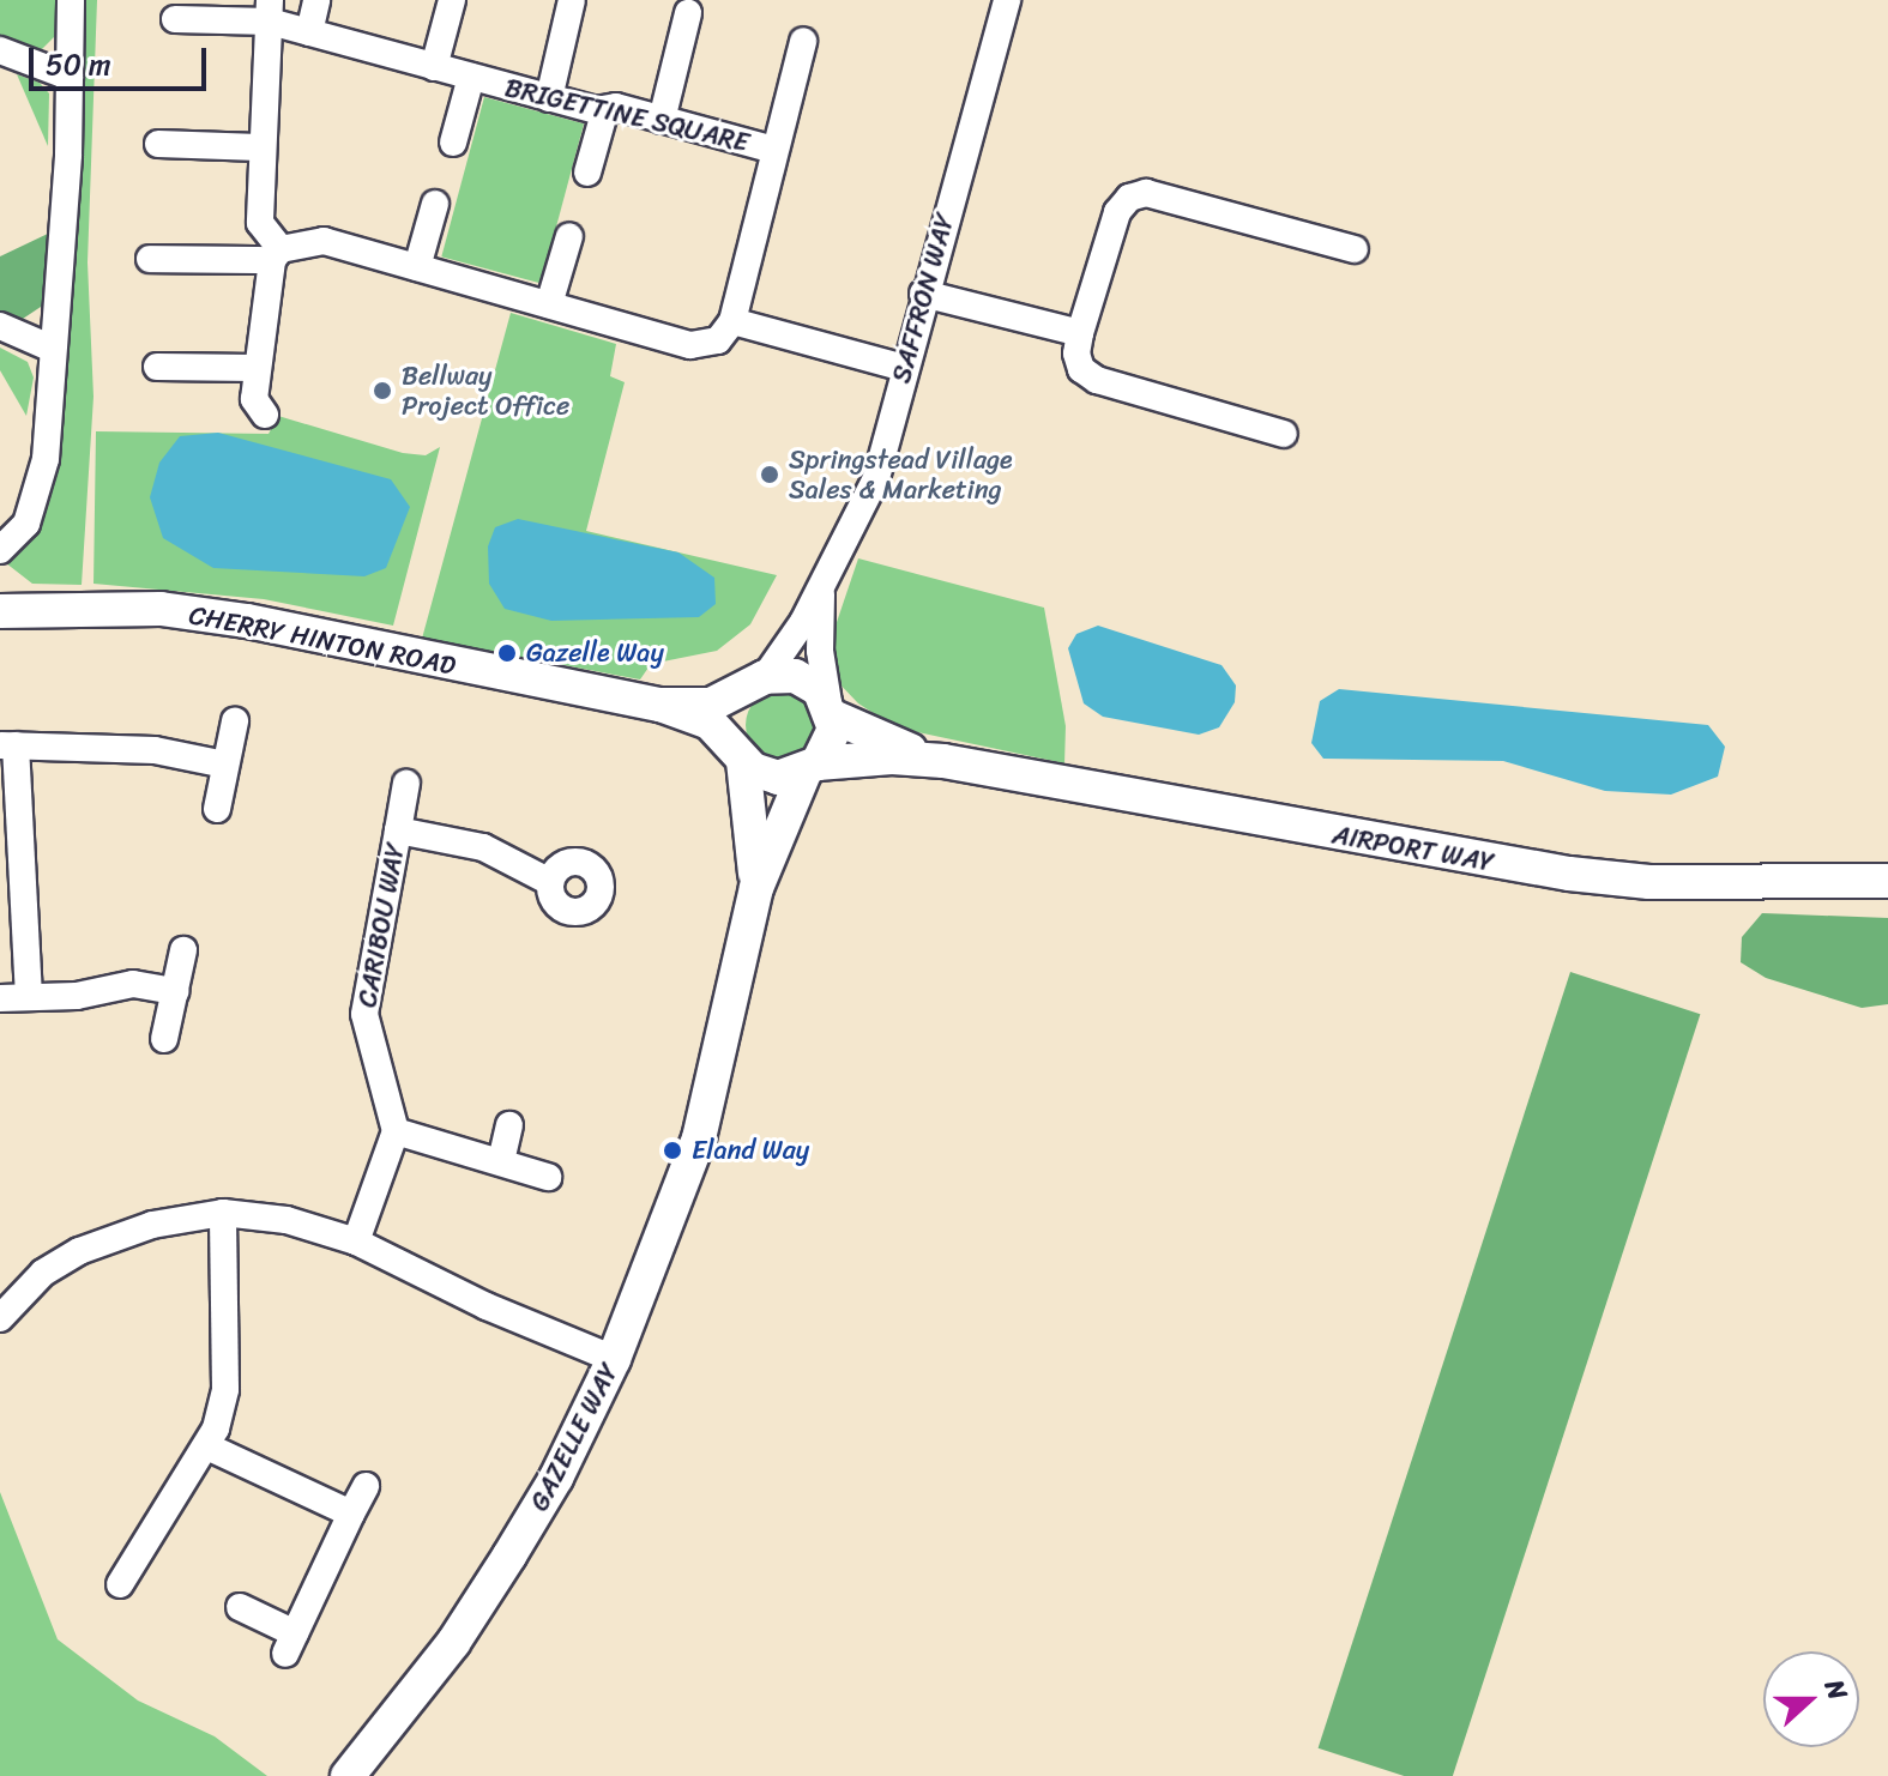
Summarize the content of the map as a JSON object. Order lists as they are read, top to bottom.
{
  "streets": {
    "street": [
      "BRIGETTINE SQUARE",
      "SAFFRON WAY",
      "CHERRY HINTON ROAD",
      "AIRPORT WAY",
      "CARIBOU WAY",
      "GAZELLE WAY"
    ]
  },
  "crossings": [
    ["SAFFRON WAY", "AIRPORT WAY"],
    ["SAFFRON WAY", "GAZELLE WAY"],
    ["AIRPORT WAY", "GAZELLE WAY"]
  ],
  "places": [
    "Bellway Project Office",
    "Springstead Village Sales & Marketing",
    "Gazelle Way",
    "Eland Way"
  ],
  "scale_bar": "50 m",
  "north": "right"
}
